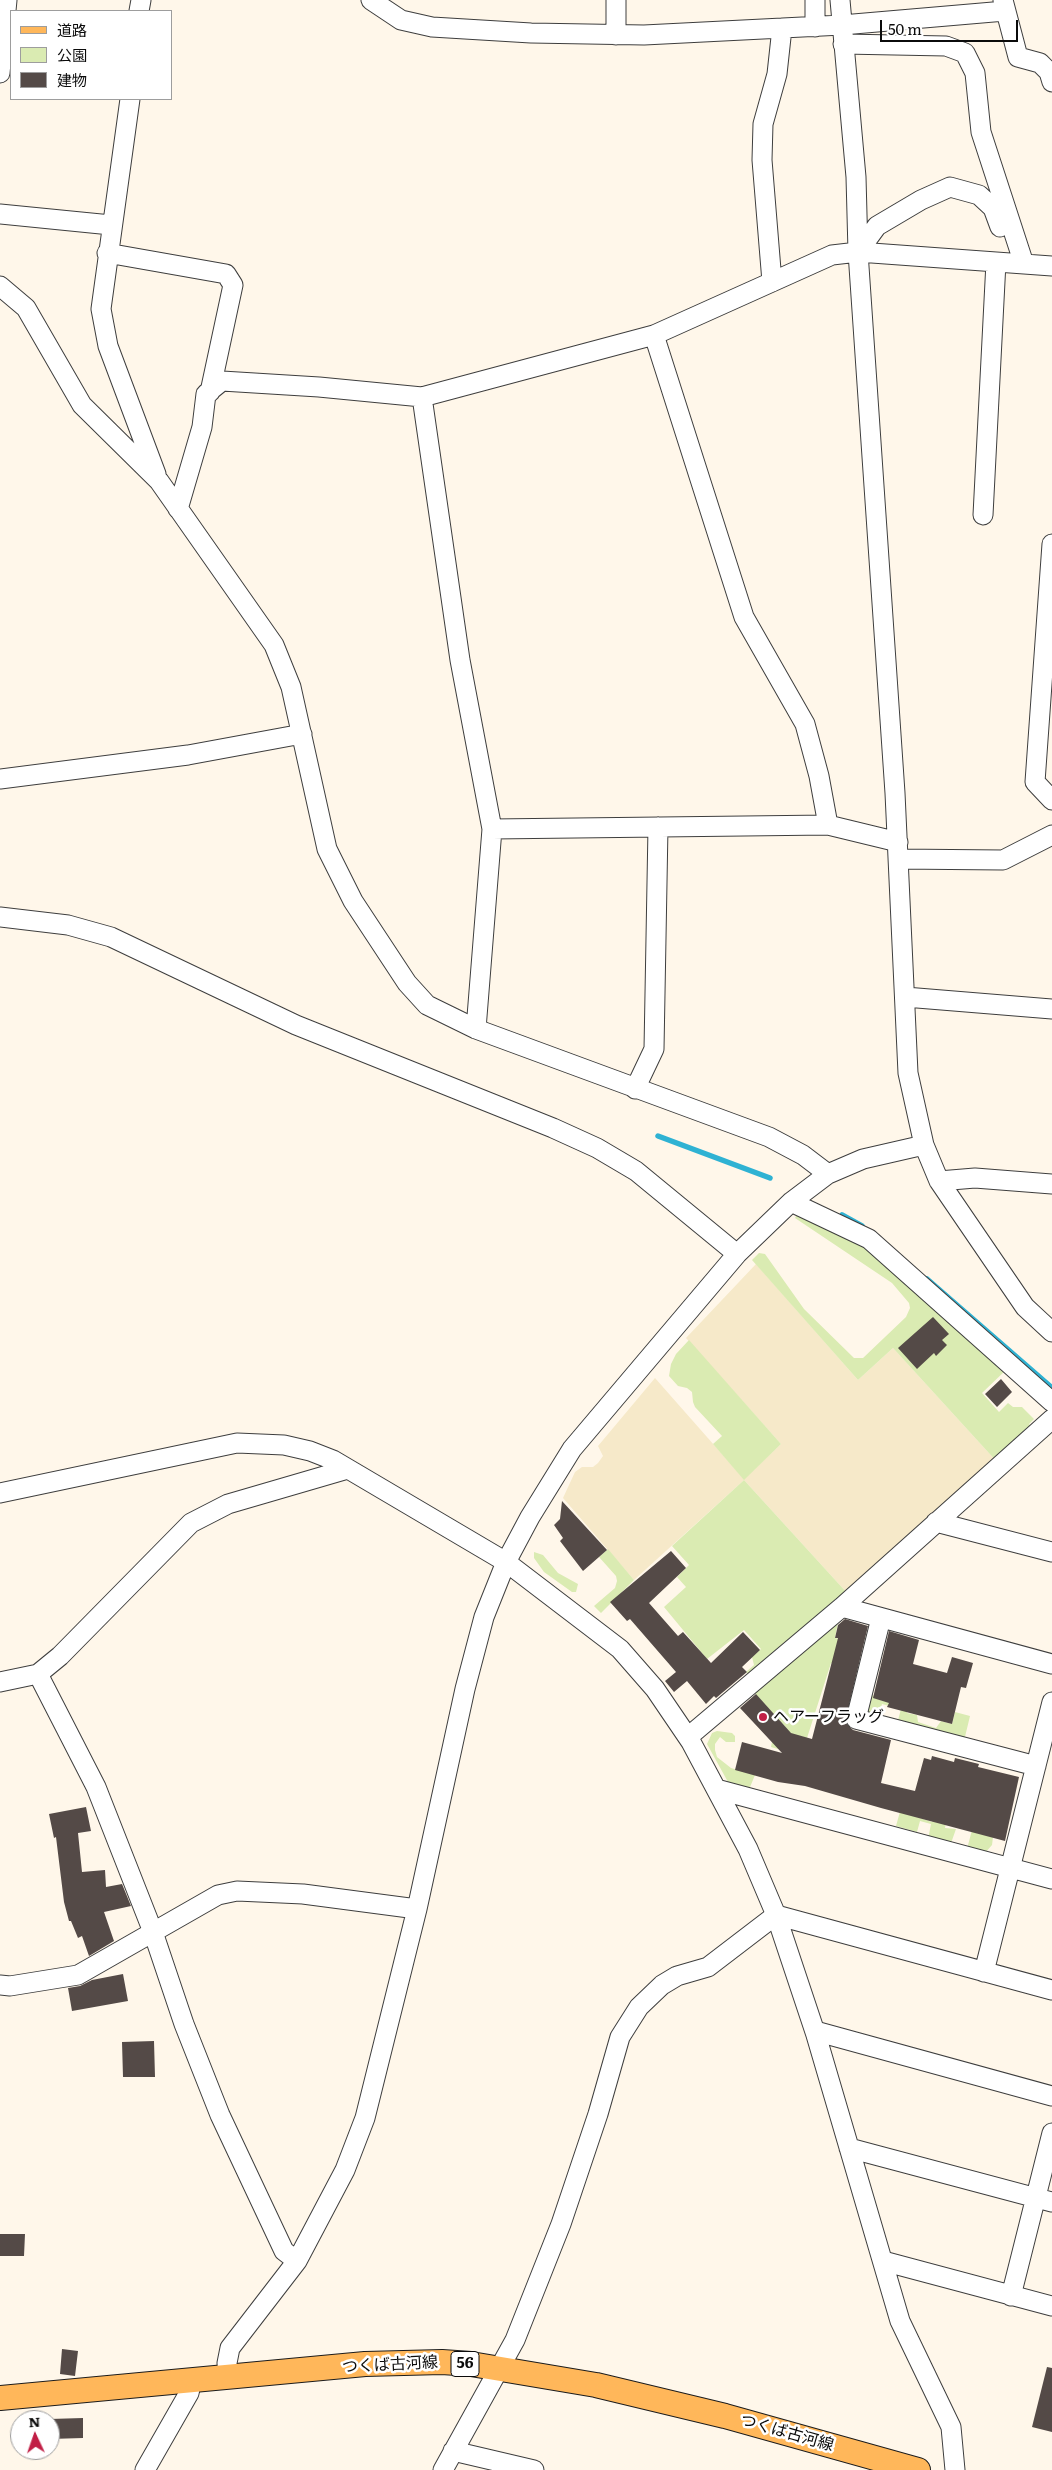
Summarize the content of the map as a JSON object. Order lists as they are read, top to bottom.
{
  "streets": {
    "main road": ["56", "つくば古河線"]
  },
  "places": ["ヘアーフラッグ"],
  "legend": ["道路", "公園", "建物"],
  "scale_bar": "50 m",
  "north": "top"
}
